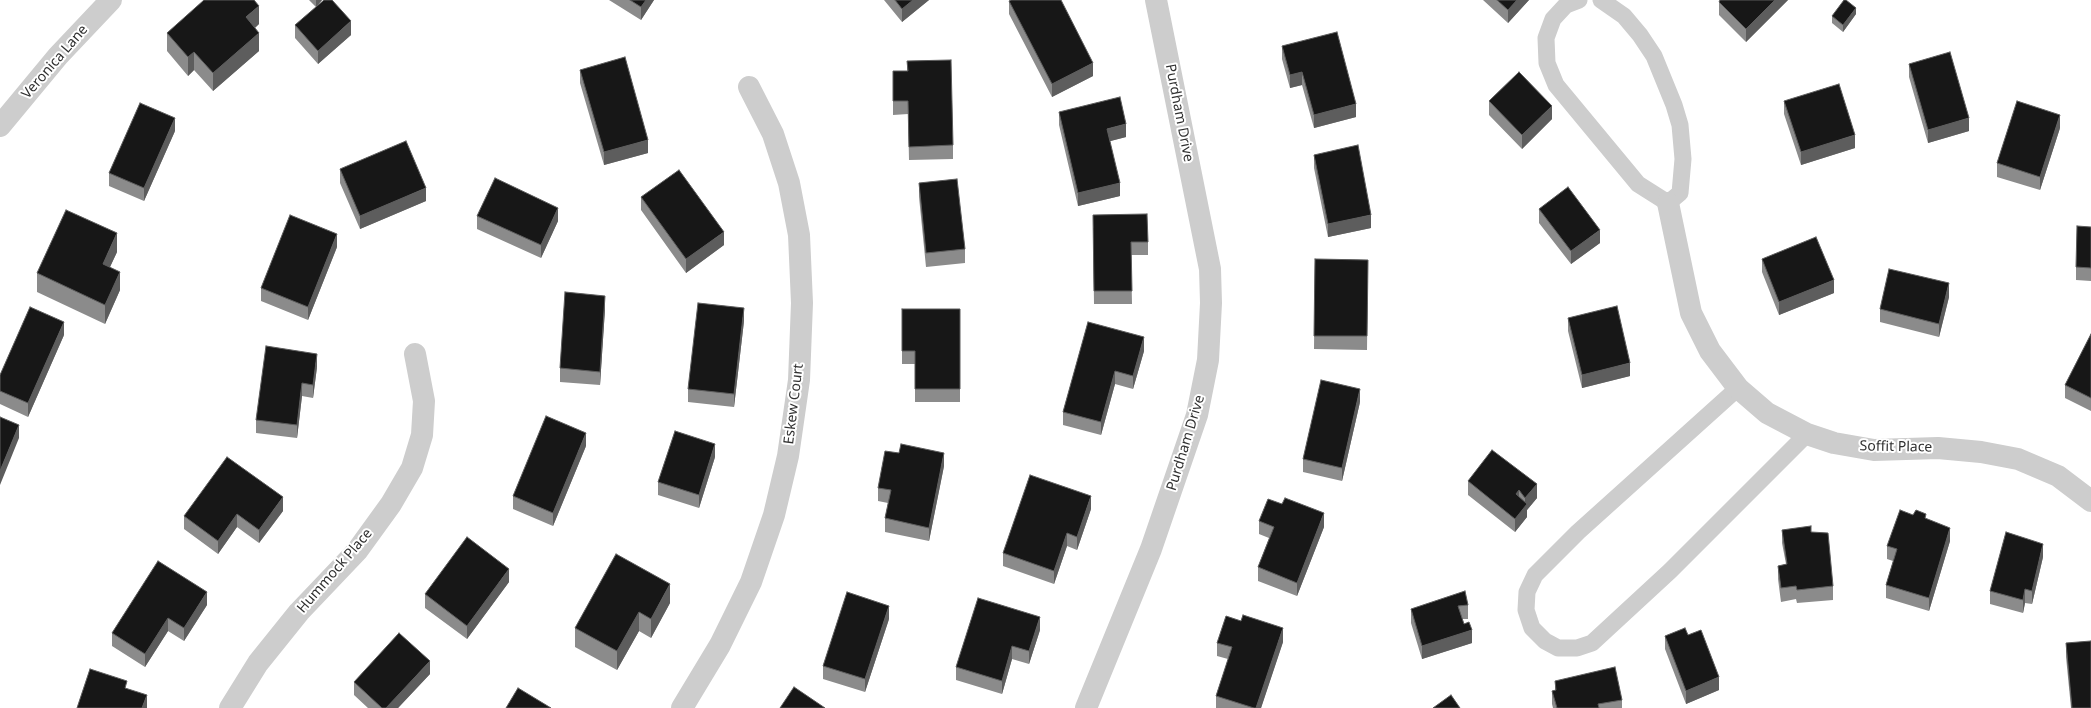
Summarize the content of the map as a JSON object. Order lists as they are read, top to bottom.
{
  "streets": {
    "street": [
      "Veronica Lane",
      "Purdham Drive",
      "Eskew Court",
      "Soffit Place",
      "Hummock Place"
    ]
  }
}
